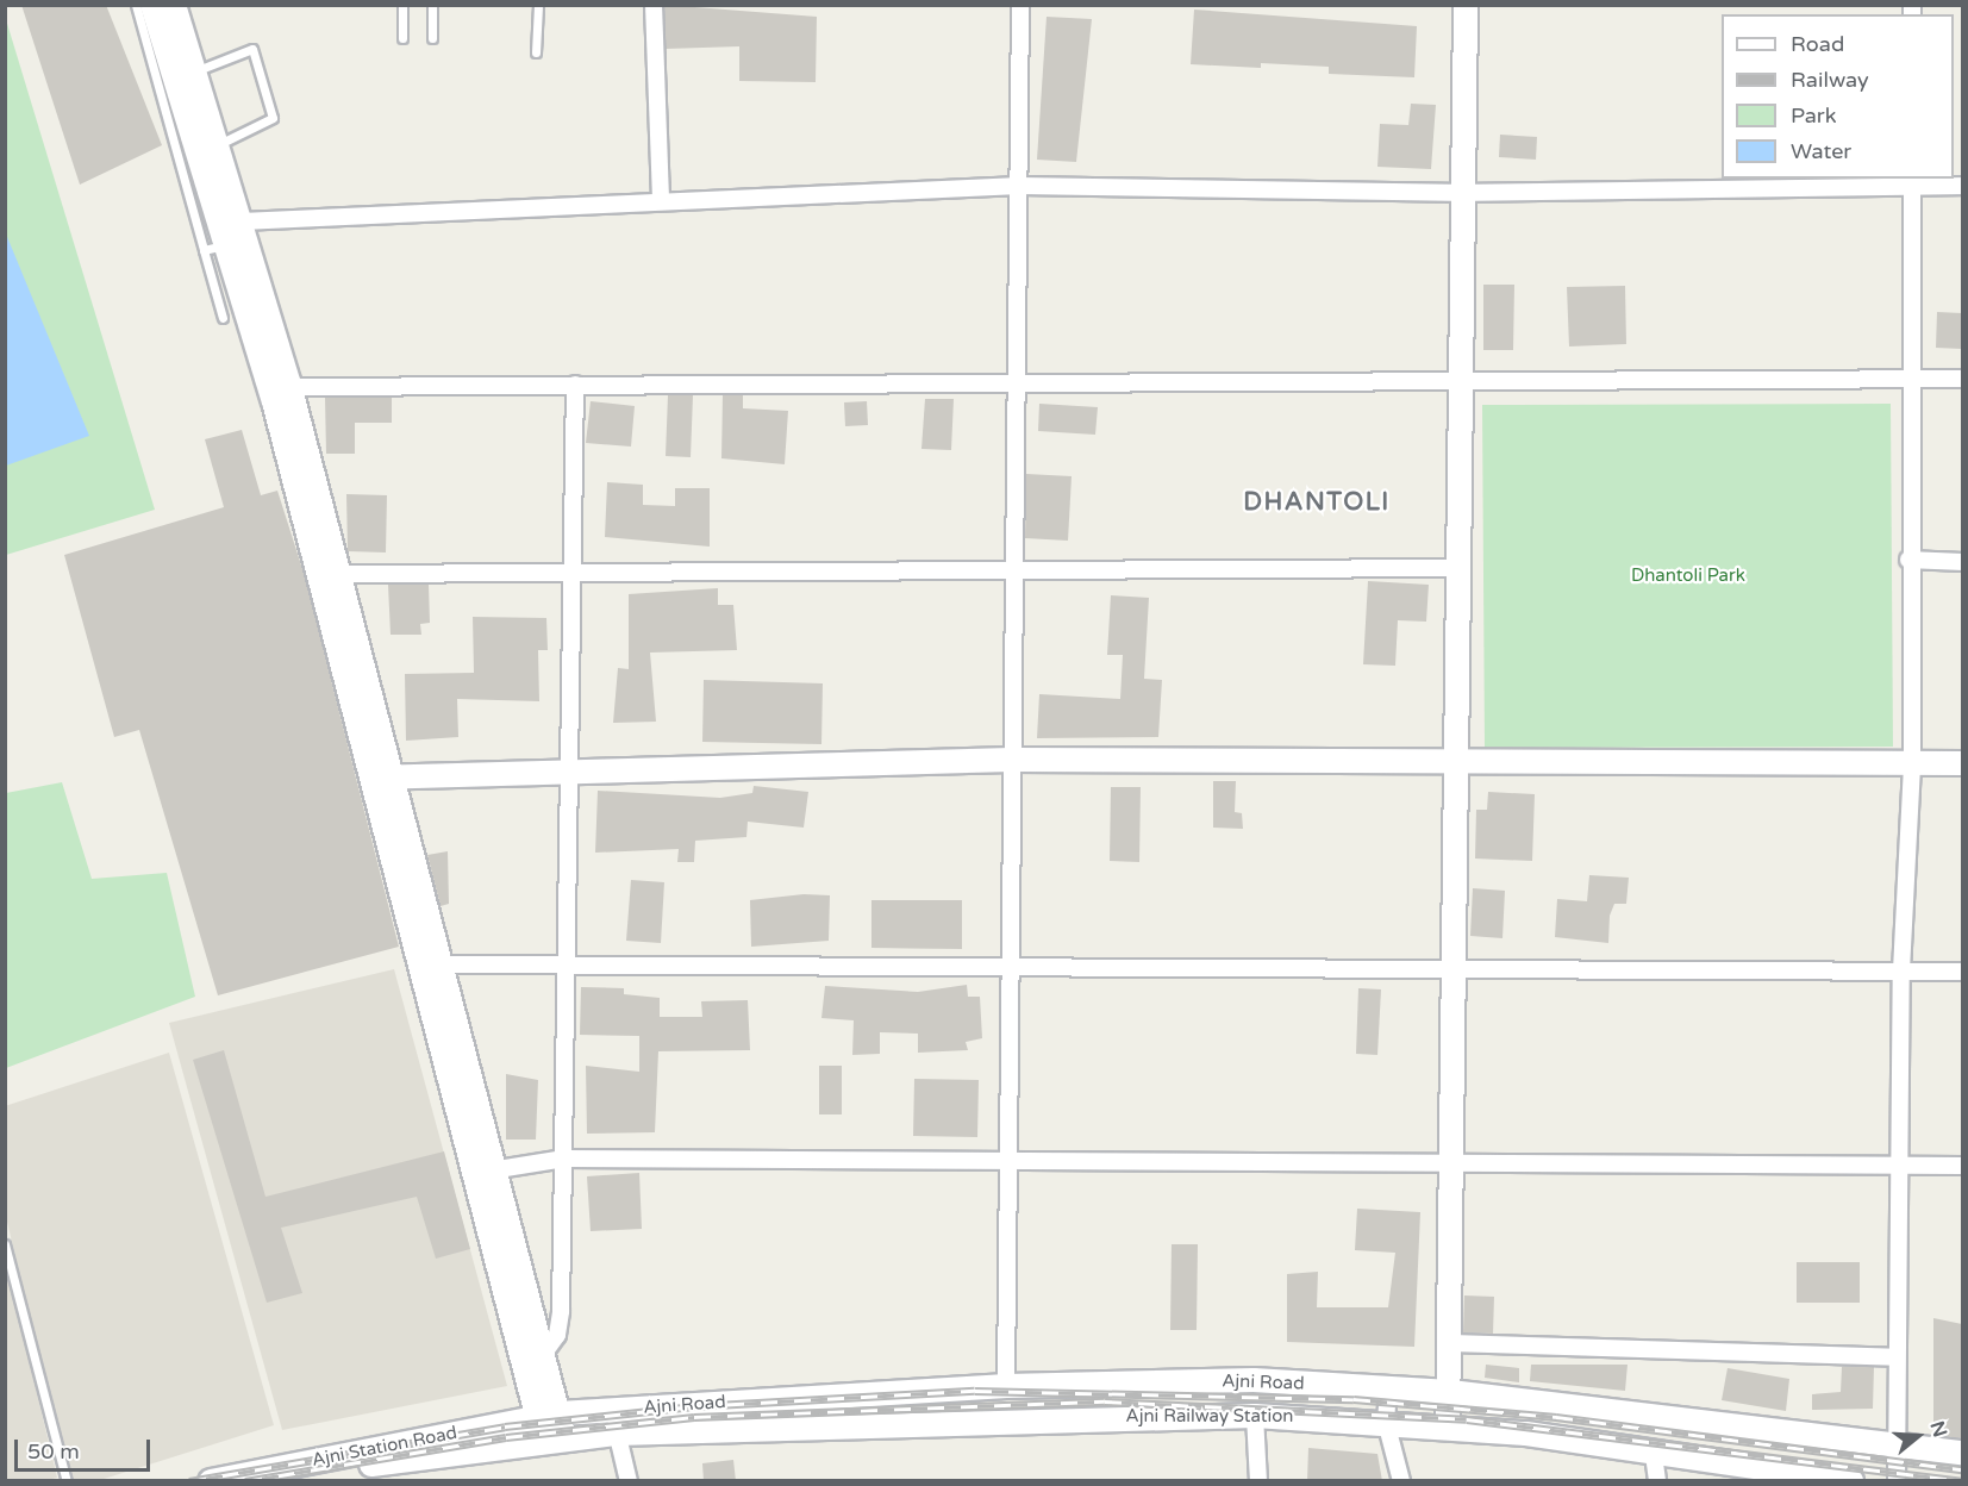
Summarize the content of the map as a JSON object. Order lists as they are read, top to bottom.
{
  "streets": {
    "main road": ["Ajni Road", "Ajni Railway Station", "Ajni Station Road"]
  },
  "crossings": [
    ["Ajni Road", "Ajni Railway Station"],
    ["Ajni Road", "Ajni Station Road"],
    ["Ajni Railway Station", "Ajni Station Road"]
  ],
  "districts": ["DHANTOLI"],
  "parks": ["Dhantoli Park"],
  "legend": [
    "Road",
    "Railway",
    "Park",
    "Water"
  ],
  "scale_bar": "50 m",
  "north": "right"
}
